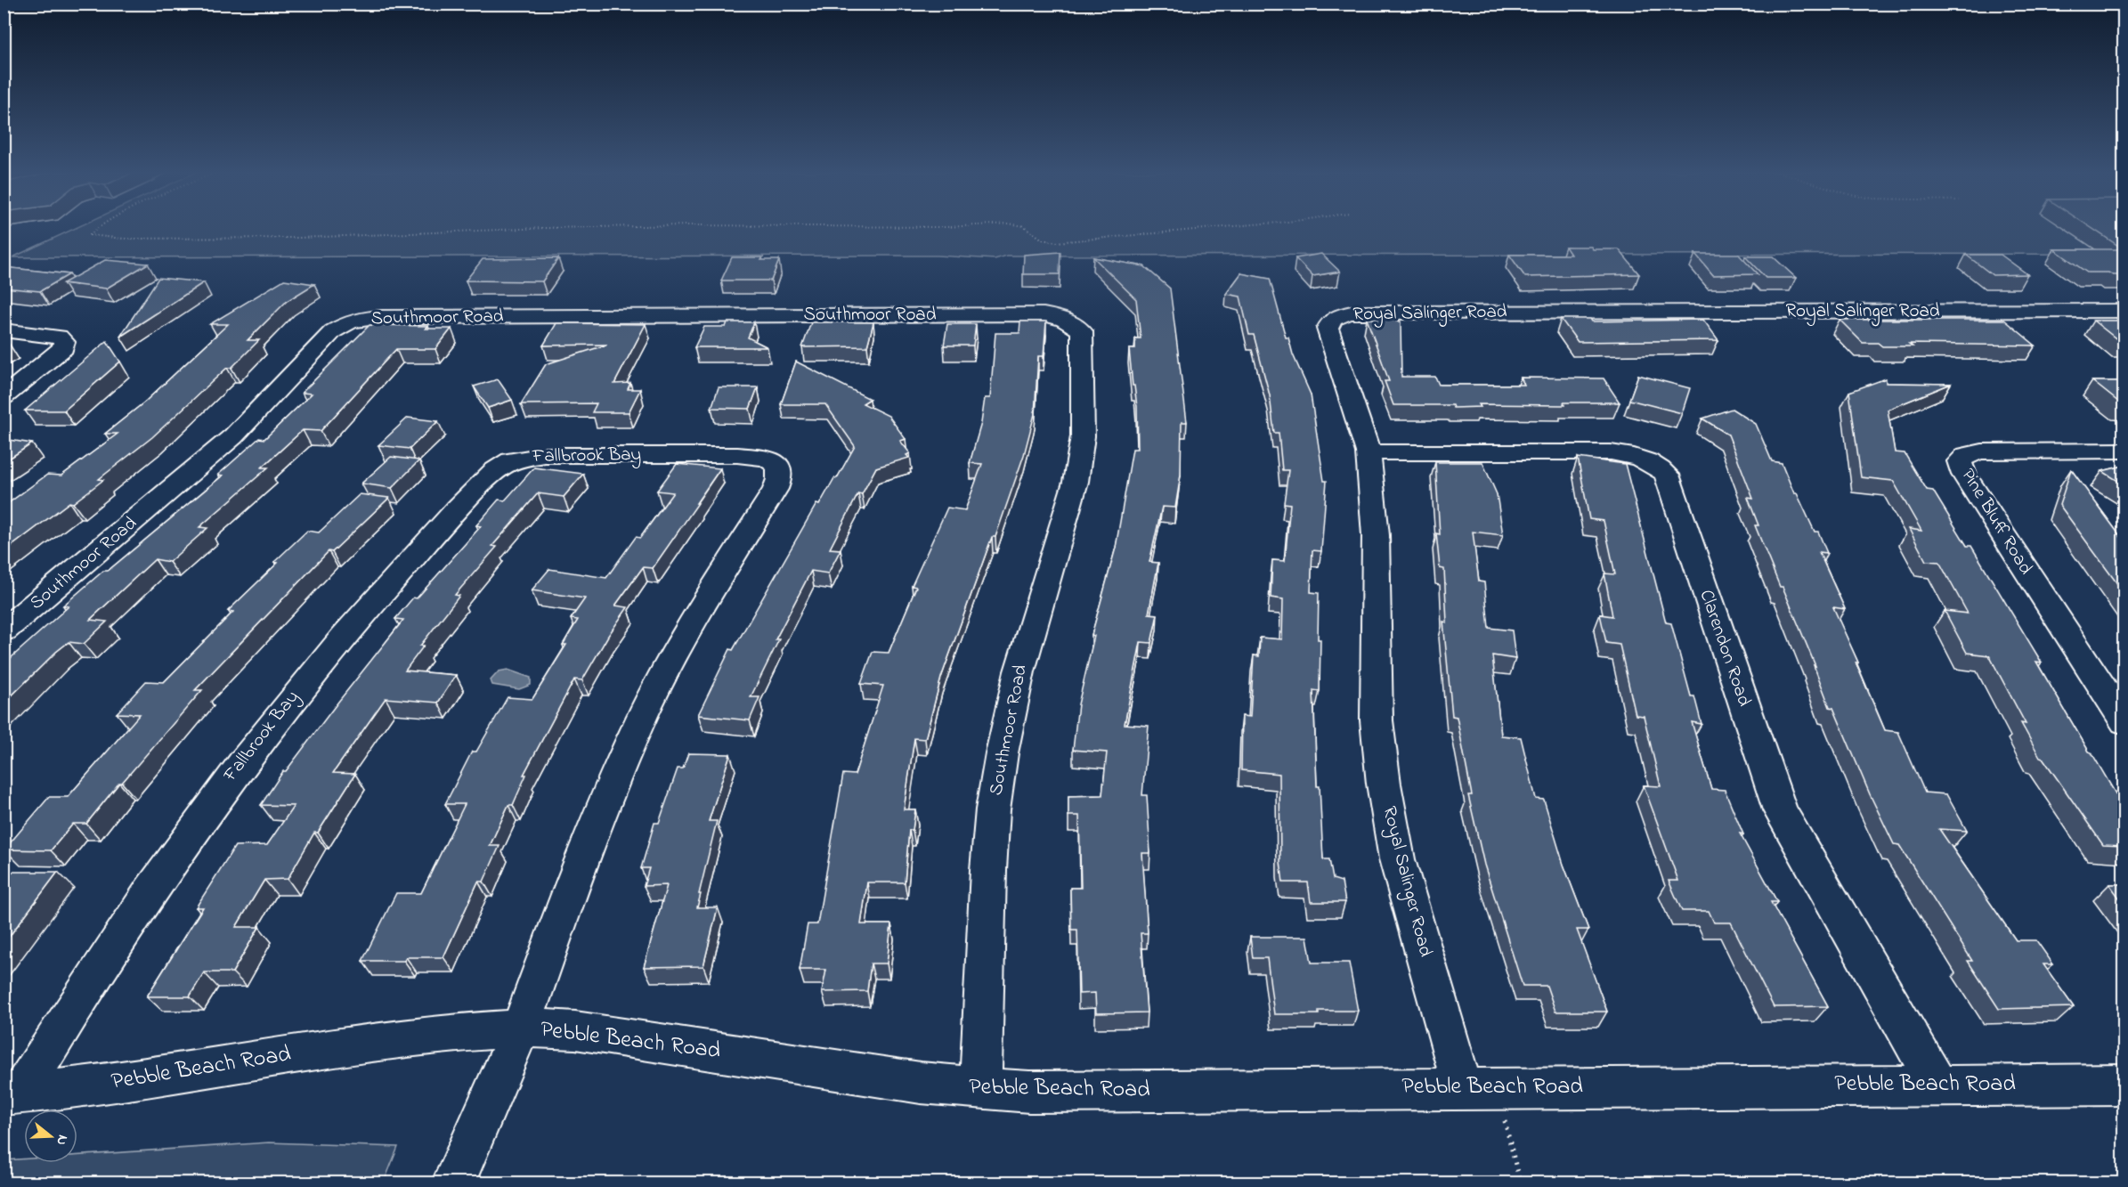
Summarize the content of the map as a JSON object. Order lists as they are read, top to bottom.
{
  "streets": {
    "street": [
      "Royal Salinger Road",
      "Southmoor Road",
      "Fallbrook Bay",
      "Pine Bluff Road",
      "Clarendon Road",
      "Pebble Beach Road"
    ]
  },
  "crossings": [
    ["Royal Salinger Road", "Clarendon Road"],
    ["Royal Salinger Road", "Pebble Beach Road"],
    ["Southmoor Road", "Pebble Beach Road"],
    ["Fallbrook Bay", "Pebble Beach Road"],
    ["Clarendon Road", "Pebble Beach Road"]
  ],
  "north": "right"
}
